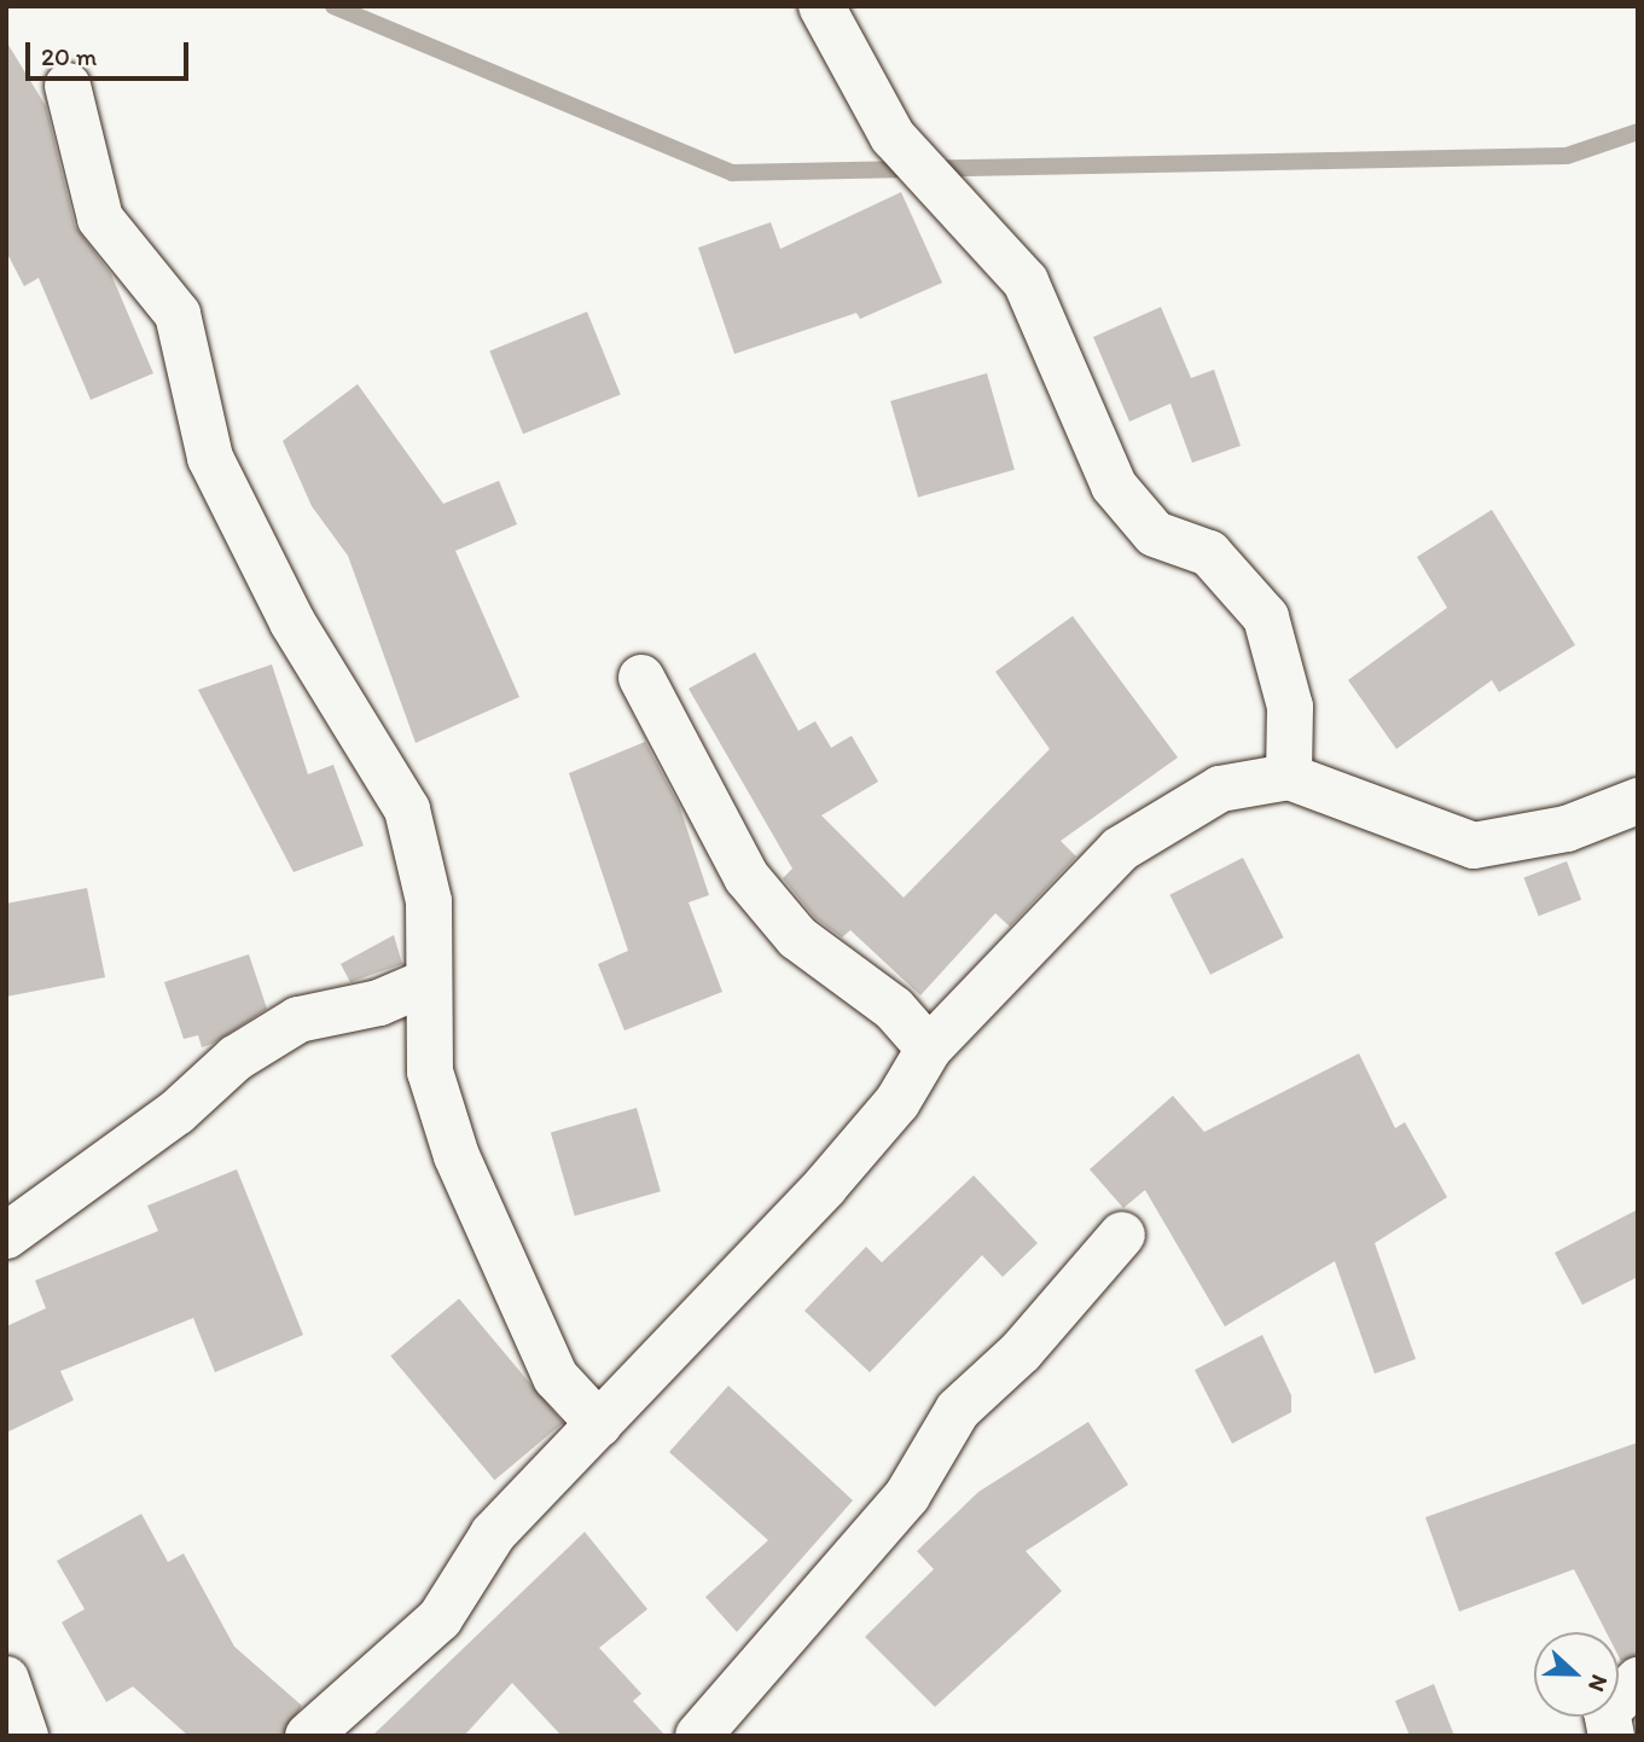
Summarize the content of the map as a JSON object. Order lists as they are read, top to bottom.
{
  "scale_bar": "20 m",
  "north": "right"
}
